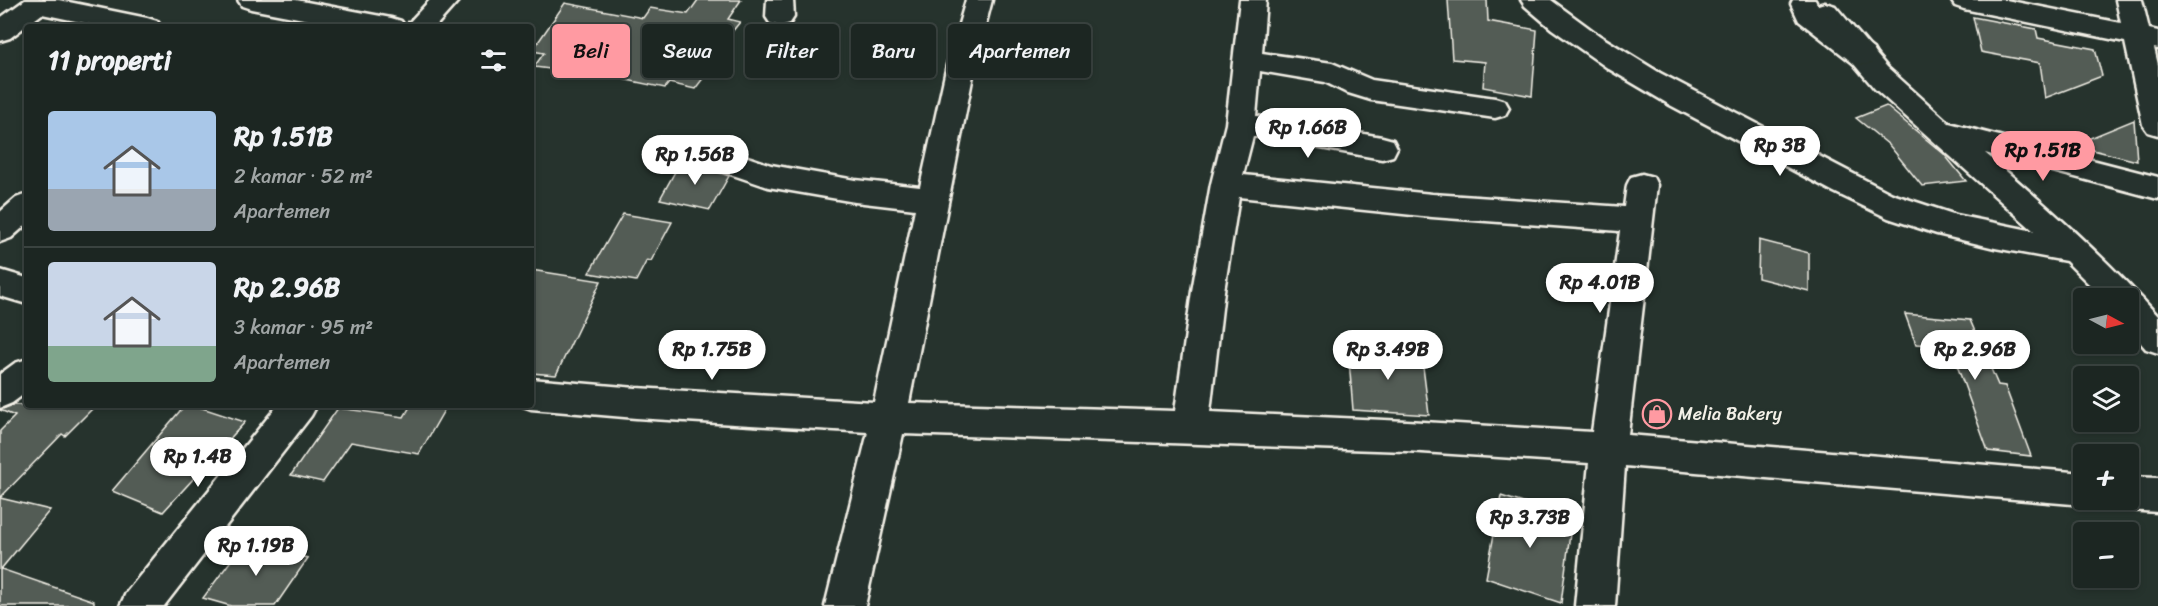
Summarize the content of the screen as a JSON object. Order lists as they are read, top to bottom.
{
  "places": {
    "shop": ["Melia Bakery"]
  },
  "north": "right",
  "page": {
    "chip": [
      "Beli",
      "Sewa",
      "Filter",
      "Baru",
      "Apartemen"
    ],
    "heading": "11 properti",
    "list": [
      {
        "name": "Rp 1.51B",
        "note": "2 kamar · 52 m² · Apartemen"
      },
      {
        "name": "Rp 2.96B",
        "note": "3 kamar · 95 m² · Apartemen"
      }
    ],
    "price": [
      "Rp 1.66B",
      "Rp 3B",
      "Rp 1.51B",
      "Rp 1.56B",
      "Rp 4.01B",
      "Rp 1.75B",
      "Rp 3.49B",
      "Rp 2.96B",
      "Rp 1.4B",
      "Rp 3.73B",
      "Rp 1.19B"
    ],
    "map_buttons": ["+", "−"]
  }
}
